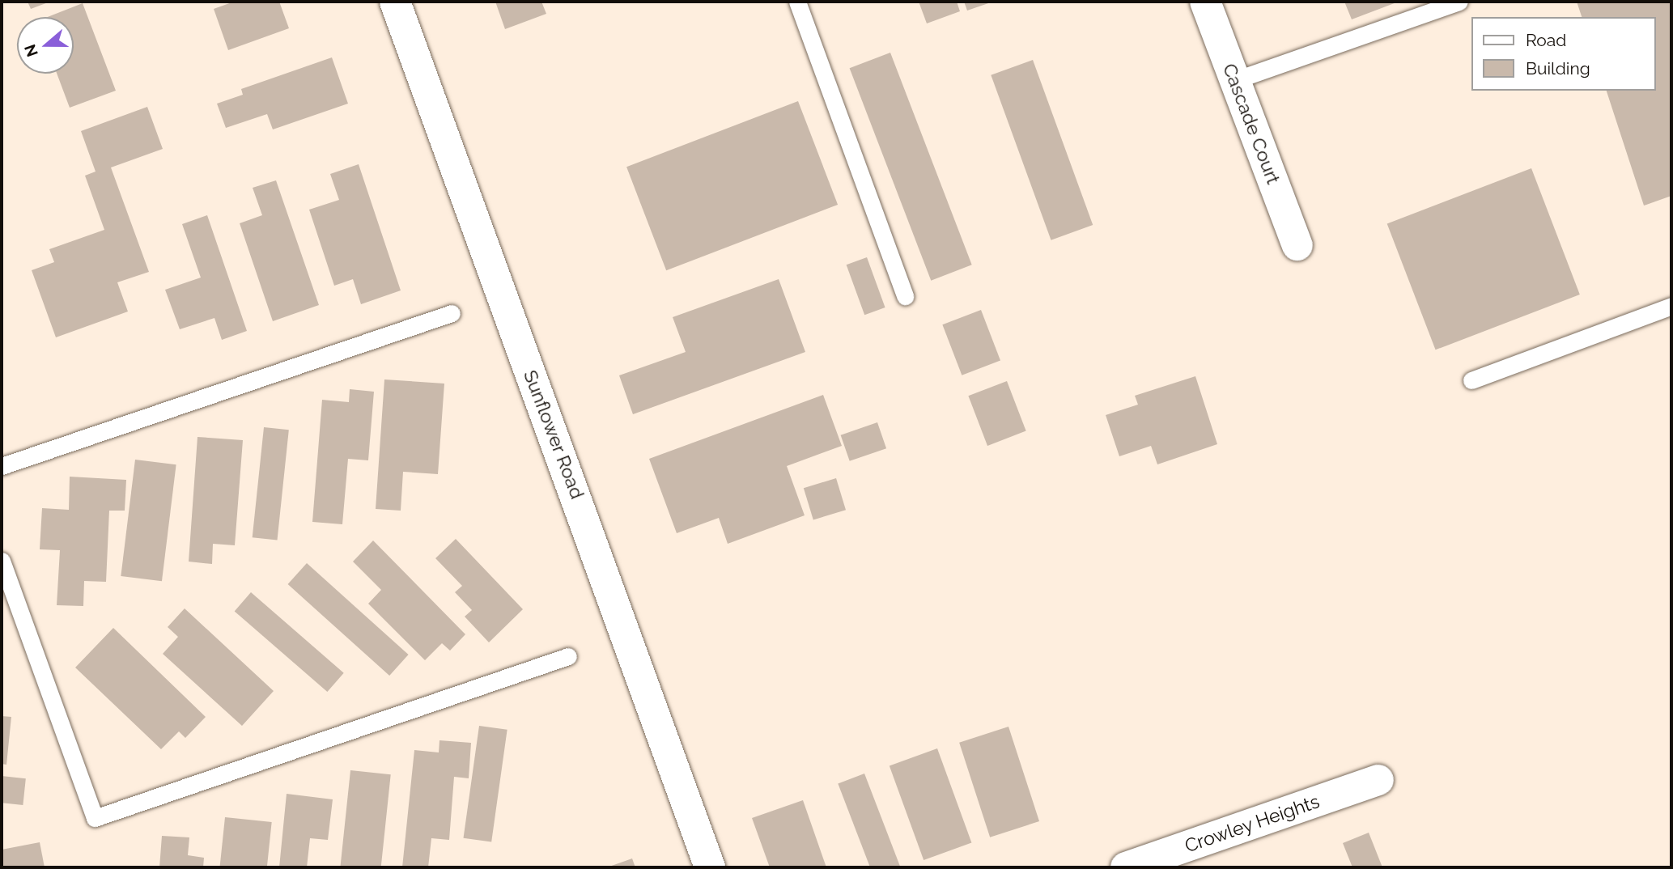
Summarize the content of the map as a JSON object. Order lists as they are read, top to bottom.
{
  "streets": {
    "street": ["Cascade Court", "Sunflower Road", "Crowley Heights"]
  },
  "legend": ["Road", "Building"],
  "north": "left"
}
